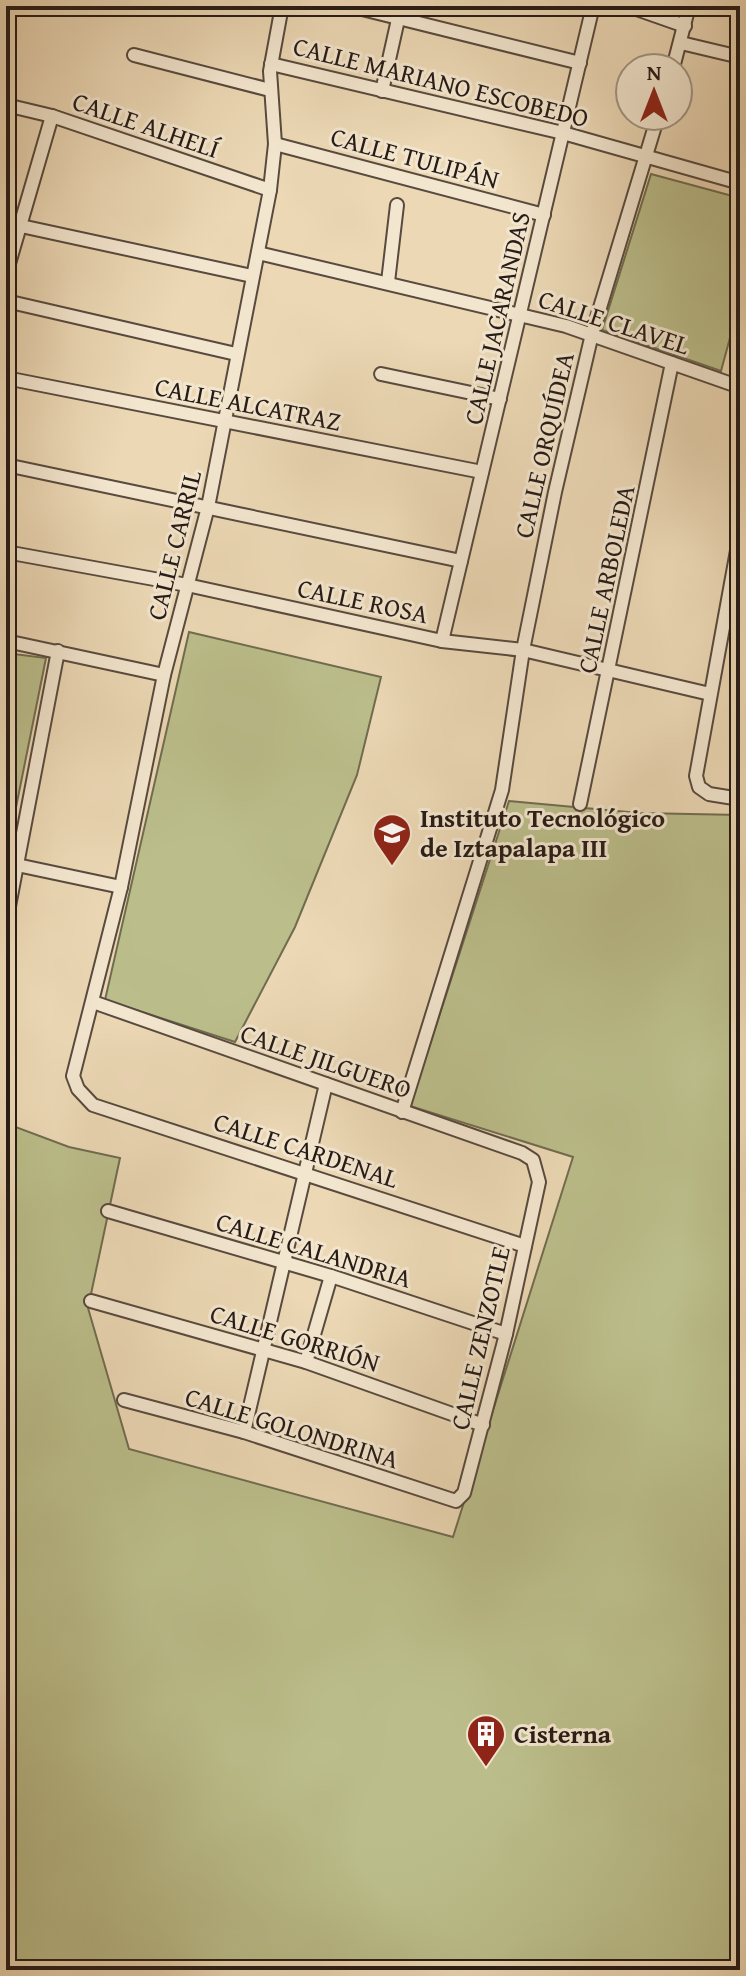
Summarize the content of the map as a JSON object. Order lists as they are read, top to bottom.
{
  "streets": {
    "street": [
      "CALLE MARIANO ESCOBEDO",
      "CALLE ALHELÍ",
      "CALLE TULIPÁN",
      "CALLE JACARANDAS",
      "CALLE CLAVEL",
      "CALLE ALCATRAZ",
      "CALLE ORQUÍDEA",
      "CALLE CARRIL",
      "CALLE ARBOLEDA",
      "CALLE ROSA",
      "CALLE JILGUERO",
      "CALLE CARDENAL",
      "CALLE CALANDRIA",
      "CALLE GORRIÓN",
      "CALLE ZENZOTLE",
      "CALLE GOLONDRINA"
    ]
  },
  "crossings": [
    ["CALLE MARIANO ESCOBEDO", "CALLE JACARANDAS"],
    ["CALLE MARIANO ESCOBEDO", "CALLE ORQUÍDEA"],
    ["CALLE MARIANO ESCOBEDO", "CALLE CARRIL"],
    ["CALLE ALHELÍ", "CALLE CARRIL"],
    ["CALLE TULIPÁN", "CALLE JACARANDAS"],
    ["CALLE TULIPÁN", "CALLE CARRIL"],
    ["CALLE JACARANDAS", "CALLE CLAVEL"],
    ["CALLE JACARANDAS", "CALLE ALCATRAZ"],
    ["CALLE JACARANDAS", "CALLE ROSA"],
    ["CALLE CLAVEL", "CALLE ORQUÍDEA"],
    ["CALLE CLAVEL", "CALLE CARRIL"],
    ["CALLE CLAVEL", "CALLE ARBOLEDA"],
    ["CALLE ALCATRAZ", "CALLE CARRIL"],
    ["CALLE ORQUÍDEA", "CALLE ROSA"],
    ["CALLE ORQUÍDEA", "CALLE JILGUERO"],
    ["CALLE CARRIL", "CALLE ROSA"],
    ["CALLE CARRIL", "CALLE JILGUERO"],
    ["CALLE CARRIL", "CALLE CARDENAL"],
    ["CALLE ARBOLEDA", "CALLE ROSA"],
    ["CALLE JILGUERO", "CALLE ZENZOTLE"],
    ["CALLE CARDENAL", "CALLE ZENZOTLE"],
    ["CALLE CALANDRIA", "CALLE ZENZOTLE"],
    ["CALLE GORRIÓN", "CALLE ZENZOTLE"],
    ["CALLE ZENZOTLE", "CALLE GOLONDRINA"]
  ],
  "places": {
    "school or university": ["Instituto Tecnológico de Iztapalapa III"],
    "building": ["Cisterna"]
  },
  "north": "top"
}
